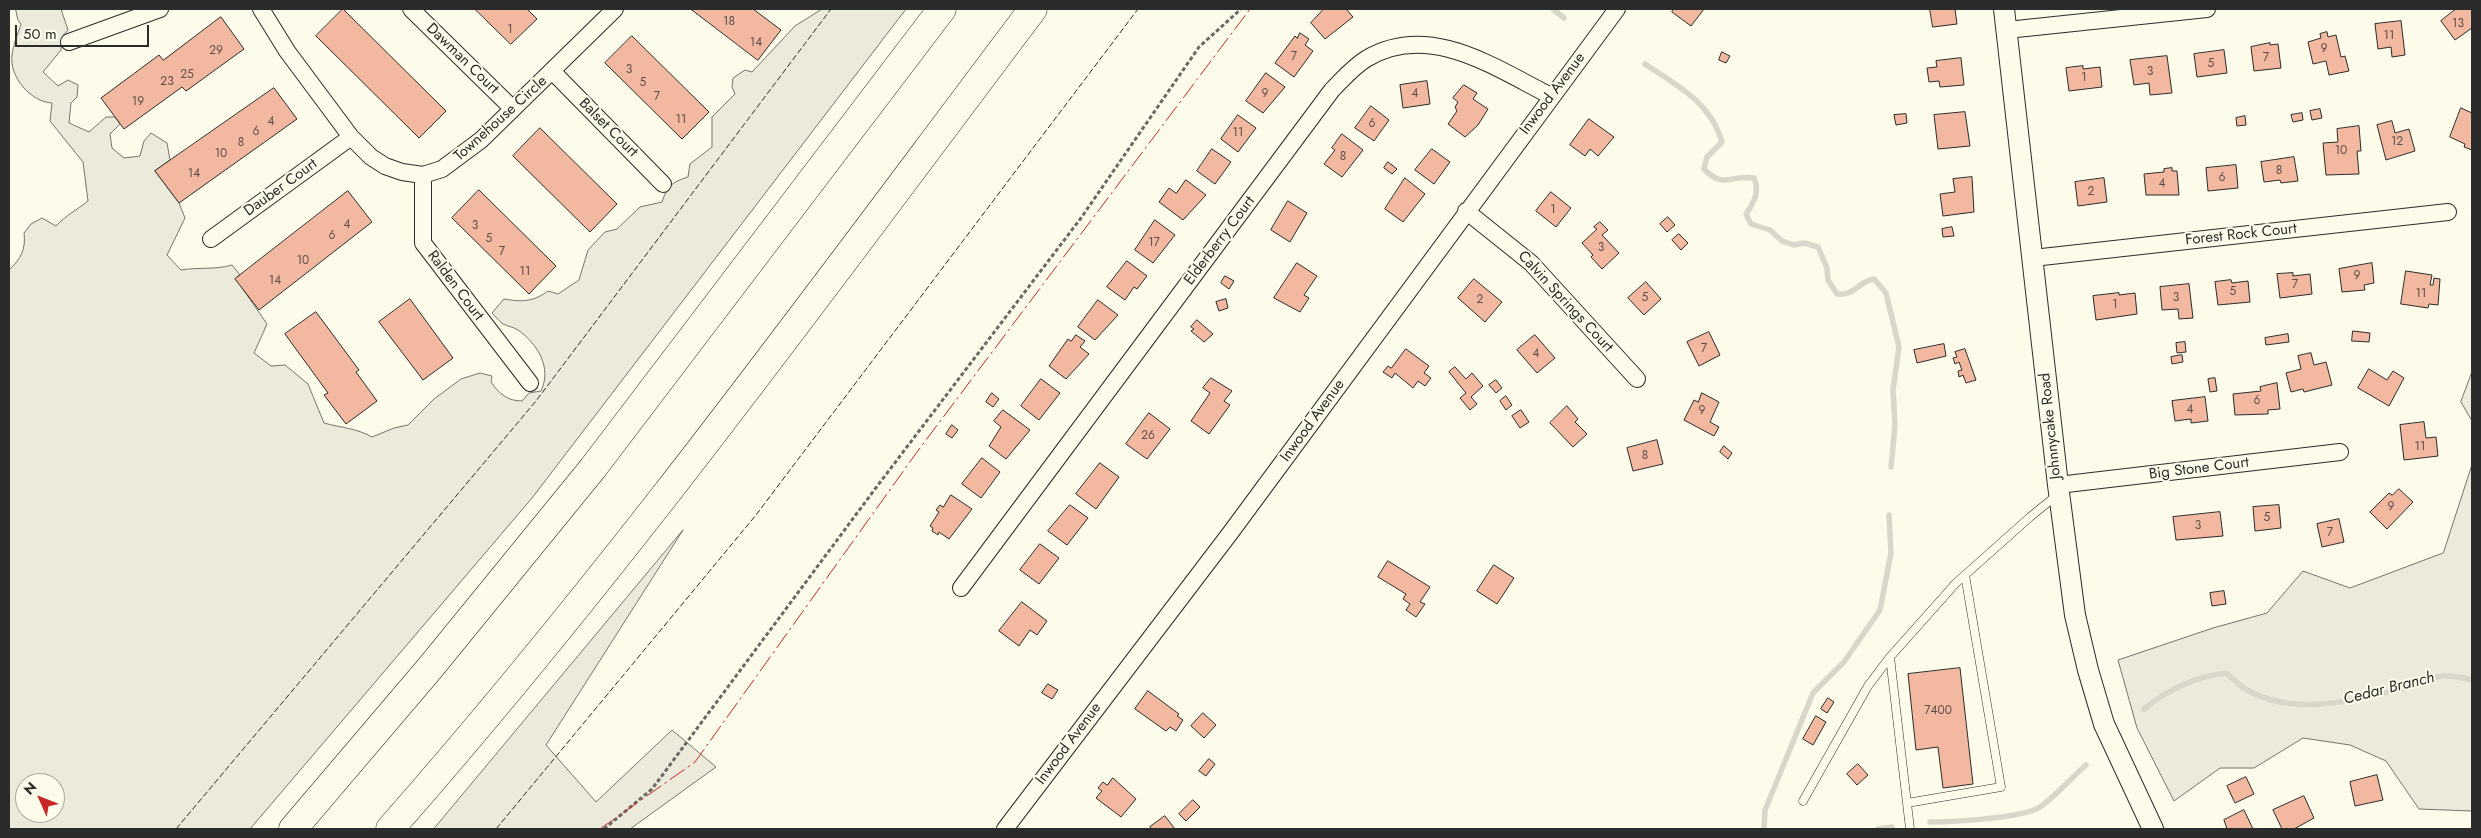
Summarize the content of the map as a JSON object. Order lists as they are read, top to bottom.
{
  "streets": {
    "street": [
      "Dawman Court",
      "Inwood Avenue",
      "Townehouse Circle",
      "Balset Court",
      "Dauber Court",
      "Forest Rock Court",
      "Elderberry Court",
      "Ralden Court",
      "Calvin Springs Court",
      "Johnnycake Road",
      "Big Stone Court"
    ]
  },
  "crossings": [
    ["Dawman Court", "Townehouse Circle"],
    ["Inwood Avenue", "Elderberry Court"],
    ["Inwood Avenue", "Calvin Springs Court"],
    ["Townehouse Circle", "Balset Court"],
    ["Townehouse Circle", "Ralden Court"],
    ["Forest Rock Court", "Johnnycake Road"],
    ["Johnnycake Road", "Big Stone Court"]
  ],
  "water": ["Cedar Branch"],
  "house_numbers": [
    "18",
    "13",
    "1",
    "11",
    "14",
    "9",
    "29",
    "7",
    "7",
    "5",
    "3",
    "3",
    "25",
    "1",
    "23",
    "5",
    "9",
    "4",
    "7",
    "19",
    "11",
    "4",
    "6",
    "6",
    "11",
    "12",
    "8",
    "10",
    "10",
    "8",
    "8",
    "14",
    "6",
    "4",
    "2",
    "1",
    "4",
    "3",
    "6",
    "5",
    "17",
    "3",
    "7",
    "10",
    "11",
    "9",
    "14",
    "7",
    "5",
    "11",
    "5",
    "3",
    "2",
    "1",
    "7",
    "4",
    "6",
    "4",
    "9",
    "26",
    "11",
    "8",
    "9",
    "5",
    "3",
    "7",
    "7400"
  ],
  "scale_bar": "50 m",
  "north": "top left"
}
